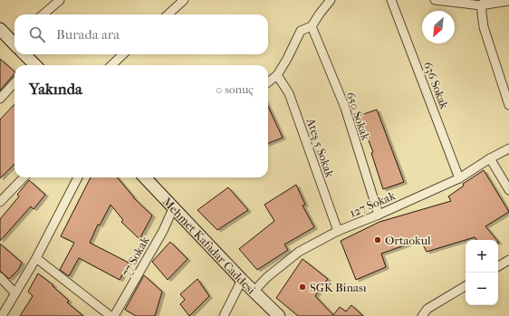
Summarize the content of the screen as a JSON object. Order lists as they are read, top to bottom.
{
  "streets": {
    "main road": ["Mehmet Kafadar Caddesi"],
    "street": [
      "636 Sokak",
      "650 Sokak",
      "Ateş 5 Sokak",
      "127 Sokak",
      "77 Sokak"
    ]
  },
  "crossings": [
    ["636 Sokak", "127 Sokak"],
    ["650 Sokak", "127 Sokak"],
    ["Ateş 5 Sokak", "127 Sokak"],
    ["127 Sokak", "Mehmet Kafadar Caddesi"],
    ["Mehmet Kafadar Caddesi", "77 Sokak"]
  ],
  "places": ["Ortaokul", "SGK Binası"],
  "north": "bottom left",
  "page": {
    "search": "Burada ara",
    "heading": ["Yakında", "0 sonuç"],
    "map_buttons": ["+", "−"]
  }
}
